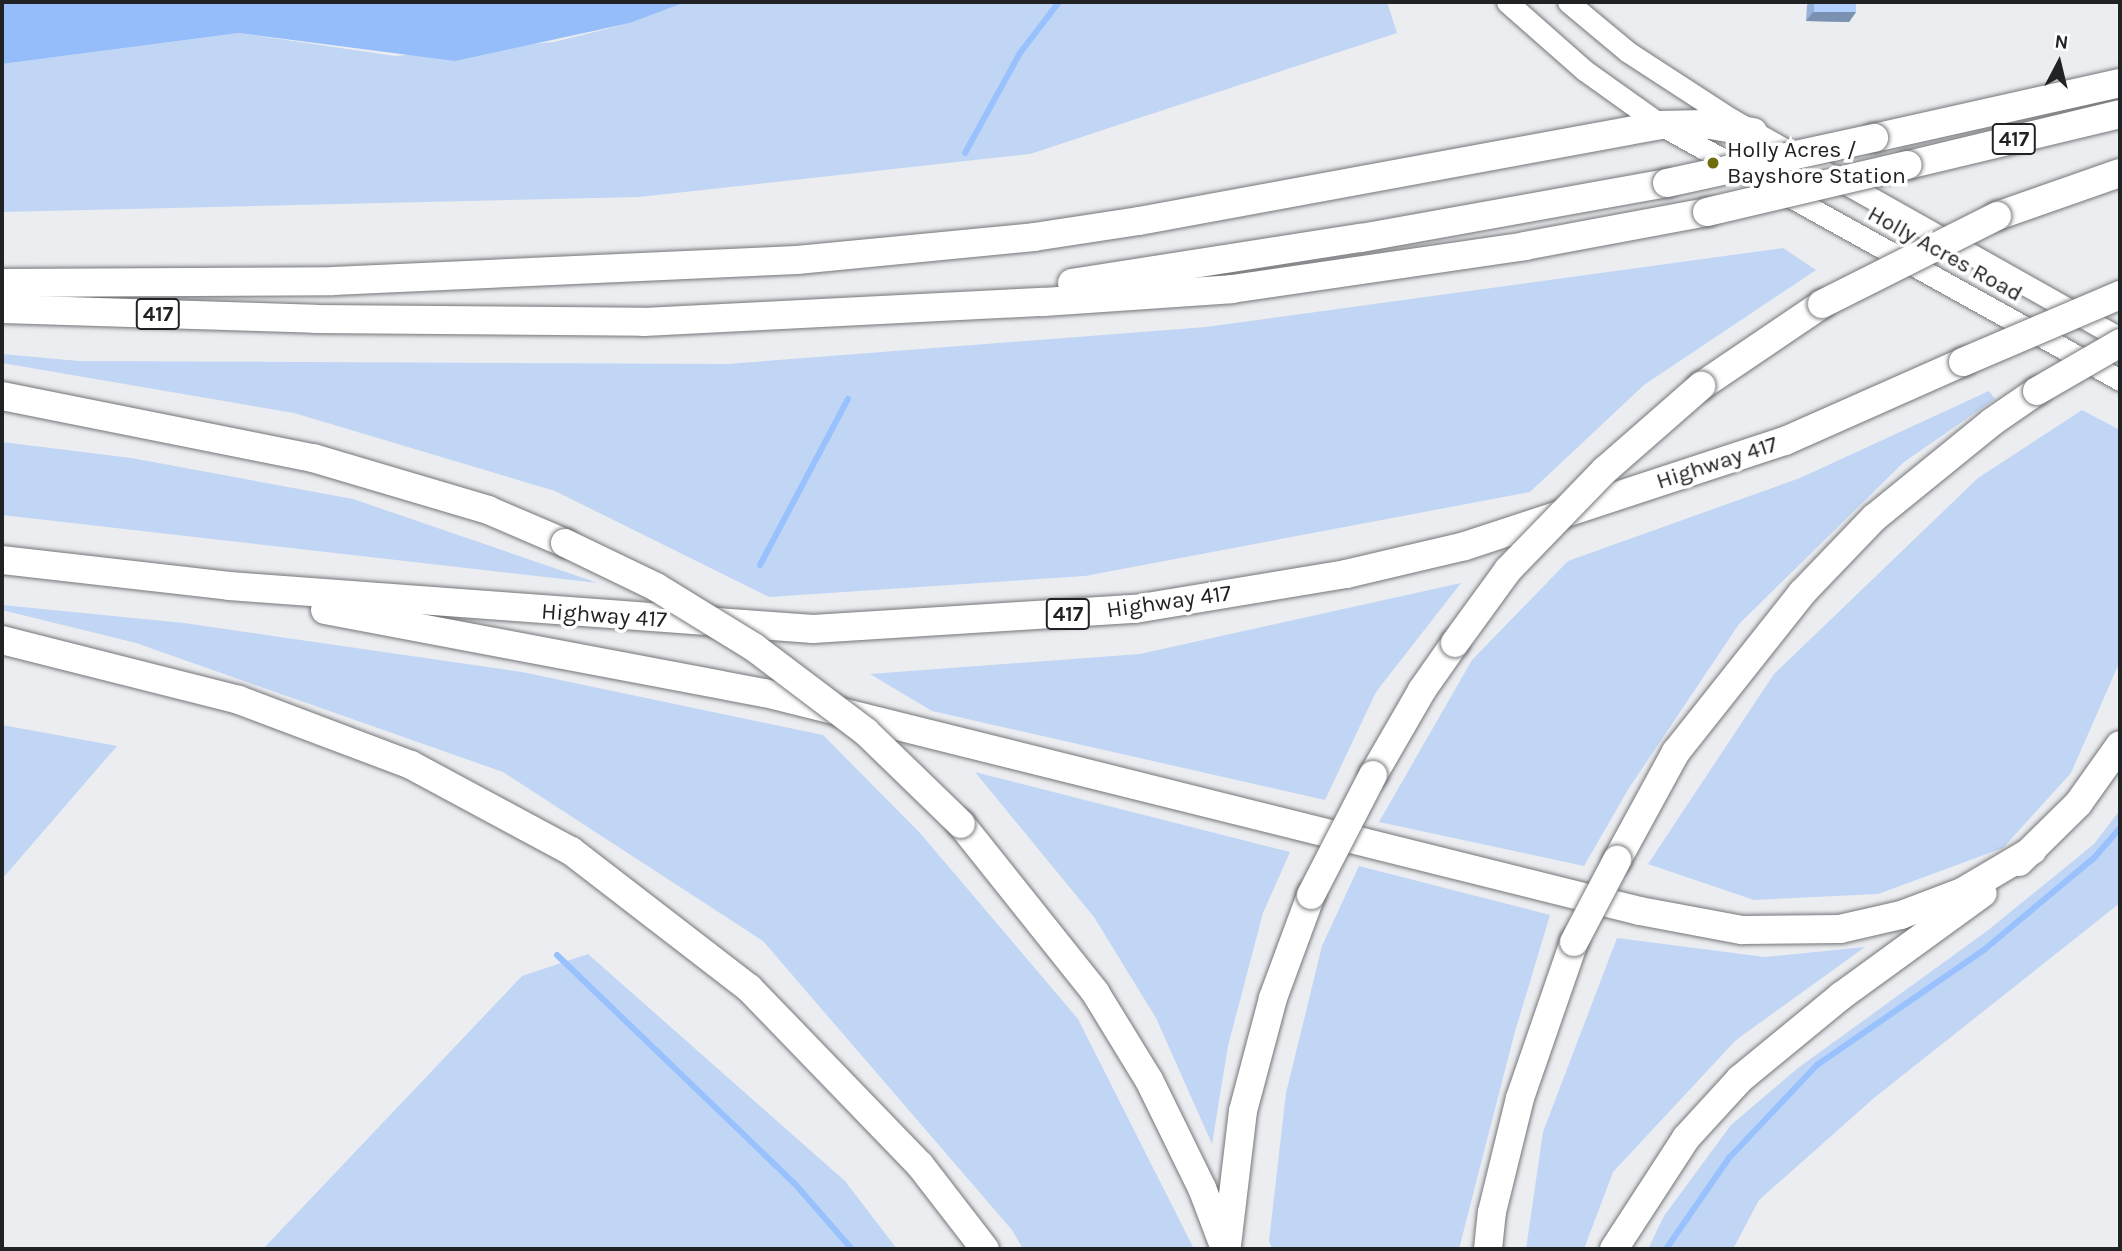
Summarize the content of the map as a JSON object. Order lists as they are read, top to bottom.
{
  "streets": {
    "highway": ["417", "Highway 417"],
    "main road": ["Holly Acres Road"]
  },
  "places": ["Holly Acres / Bayshore Station"],
  "north": "top"
}
